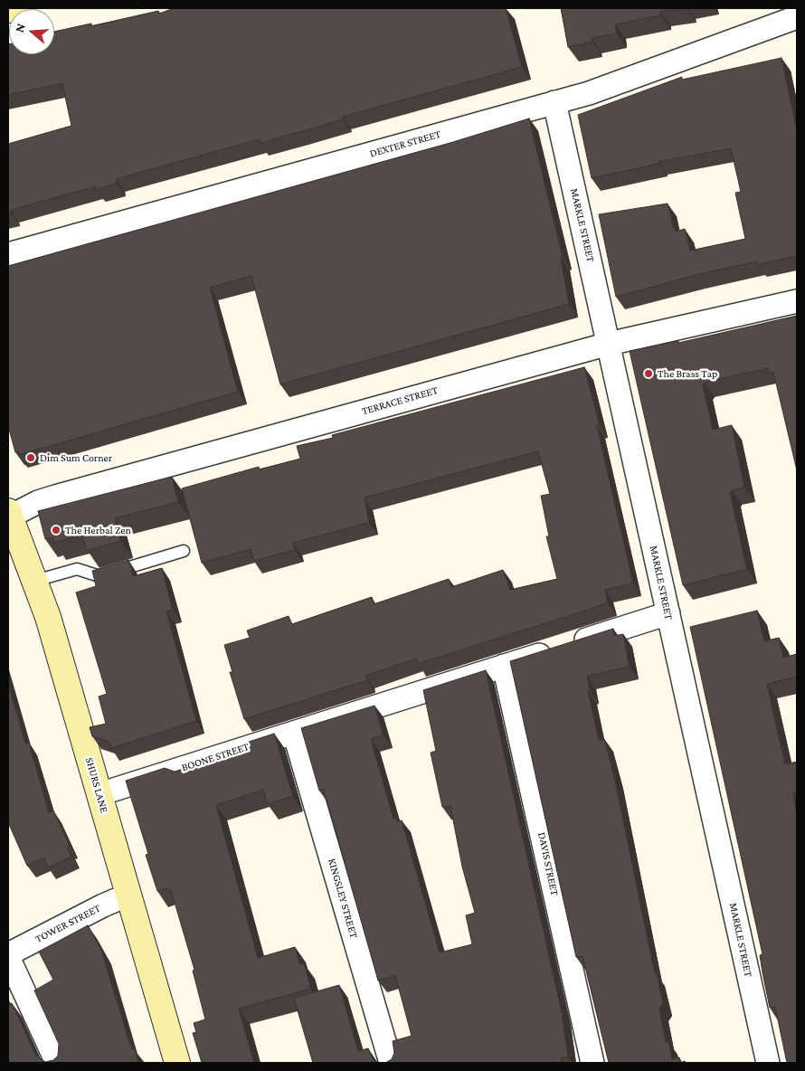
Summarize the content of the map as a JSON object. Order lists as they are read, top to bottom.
{
  "streets": {
    "street": [
      "DEXTER STREET",
      "MARKLE STREET",
      "TERRACE STREET",
      "BOONE STREET",
      "SHURS LANE",
      "DAVIS STREET",
      "KINGSLEY STREET",
      "TOWER STREET"
    ]
  },
  "crossings": [
    ["DEXTER STREET", "MARKLE STREET"],
    ["MARKLE STREET", "TERRACE STREET"],
    ["MARKLE STREET", "BOONE STREET"],
    ["TERRACE STREET", "SHURS LANE"],
    ["BOONE STREET", "SHURS LANE"],
    ["BOONE STREET", "DAVIS STREET"],
    ["BOONE STREET", "KINGSLEY STREET"],
    ["SHURS LANE", "TOWER STREET"]
  ],
  "places": ["The Brass Tap", "Dim Sum Corner", "The Herbal Zen"],
  "north": "left"
}
